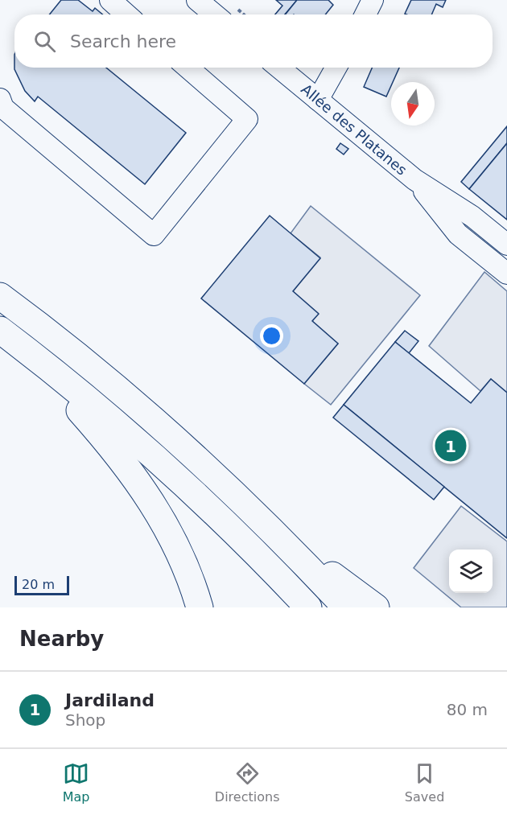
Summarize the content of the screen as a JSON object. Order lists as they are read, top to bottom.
{
  "streets": {
    "street": ["Allée des Platanes"]
  },
  "scale_bar": "20 m",
  "north": "bottom",
  "page": {
    "search": "Search here",
    "pins": "1",
    "scale": "20 m",
    "heading": "Nearby",
    "list": [
      {
        "mark": "1",
        "name": "Jardiland",
        "note": "Shop",
        "value": "80 m"
      }
    ],
    "nav": ["Map", "Directions", "Saved"]
  }
}
